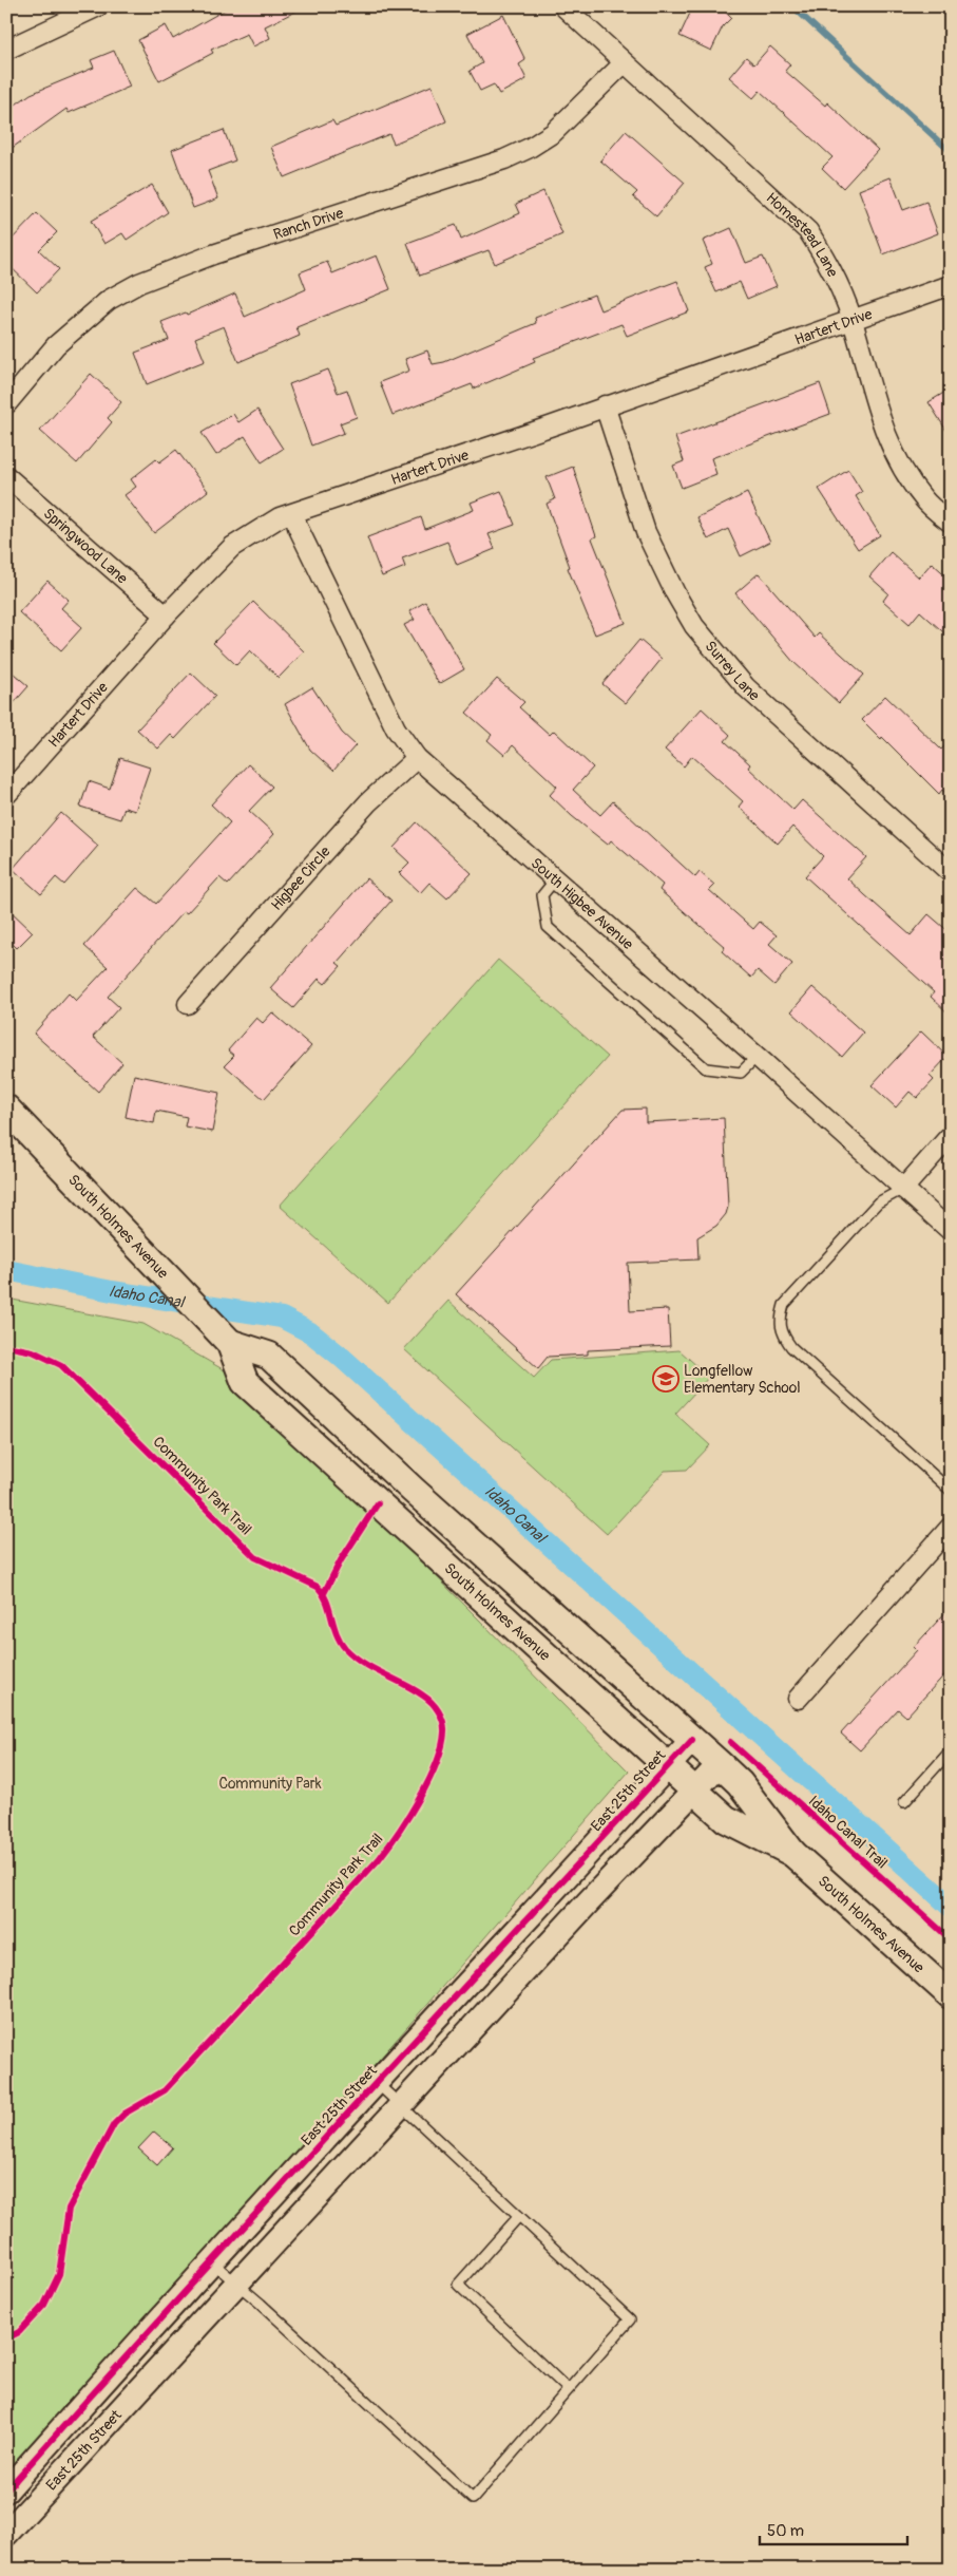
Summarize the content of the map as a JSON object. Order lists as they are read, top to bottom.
{
  "streets": {
    "main road": ["South Holmes Avenue"],
    "street": [
      "Ranch Drive",
      "Homestead Lane",
      "Hartert Drive",
      "Springwood Lane",
      "Surrey Lane",
      "Higbee Circle",
      "South Higbee Avenue",
      "East 25th Street"
    ],
    "cycle path": ["Community Park Trail", "Idaho Canal Trail"]
  },
  "crossings": [
    ["Ranch Drive", "Homestead Lane"],
    ["Homestead Lane", "Hartert Drive"],
    ["Hartert Drive", "Springwood Lane"],
    ["Hartert Drive", "Surrey Lane"],
    ["Hartert Drive", "South Higbee Avenue"],
    ["Higbee Circle", "South Higbee Avenue"],
    ["South Holmes Avenue", "East 25th Street"]
  ],
  "water": ["Idaho Canal"],
  "parks": ["Community Park"],
  "places": {
    "school or university": ["Longfellow Elementary School"]
  },
  "scale_bar": "50 m"
}
